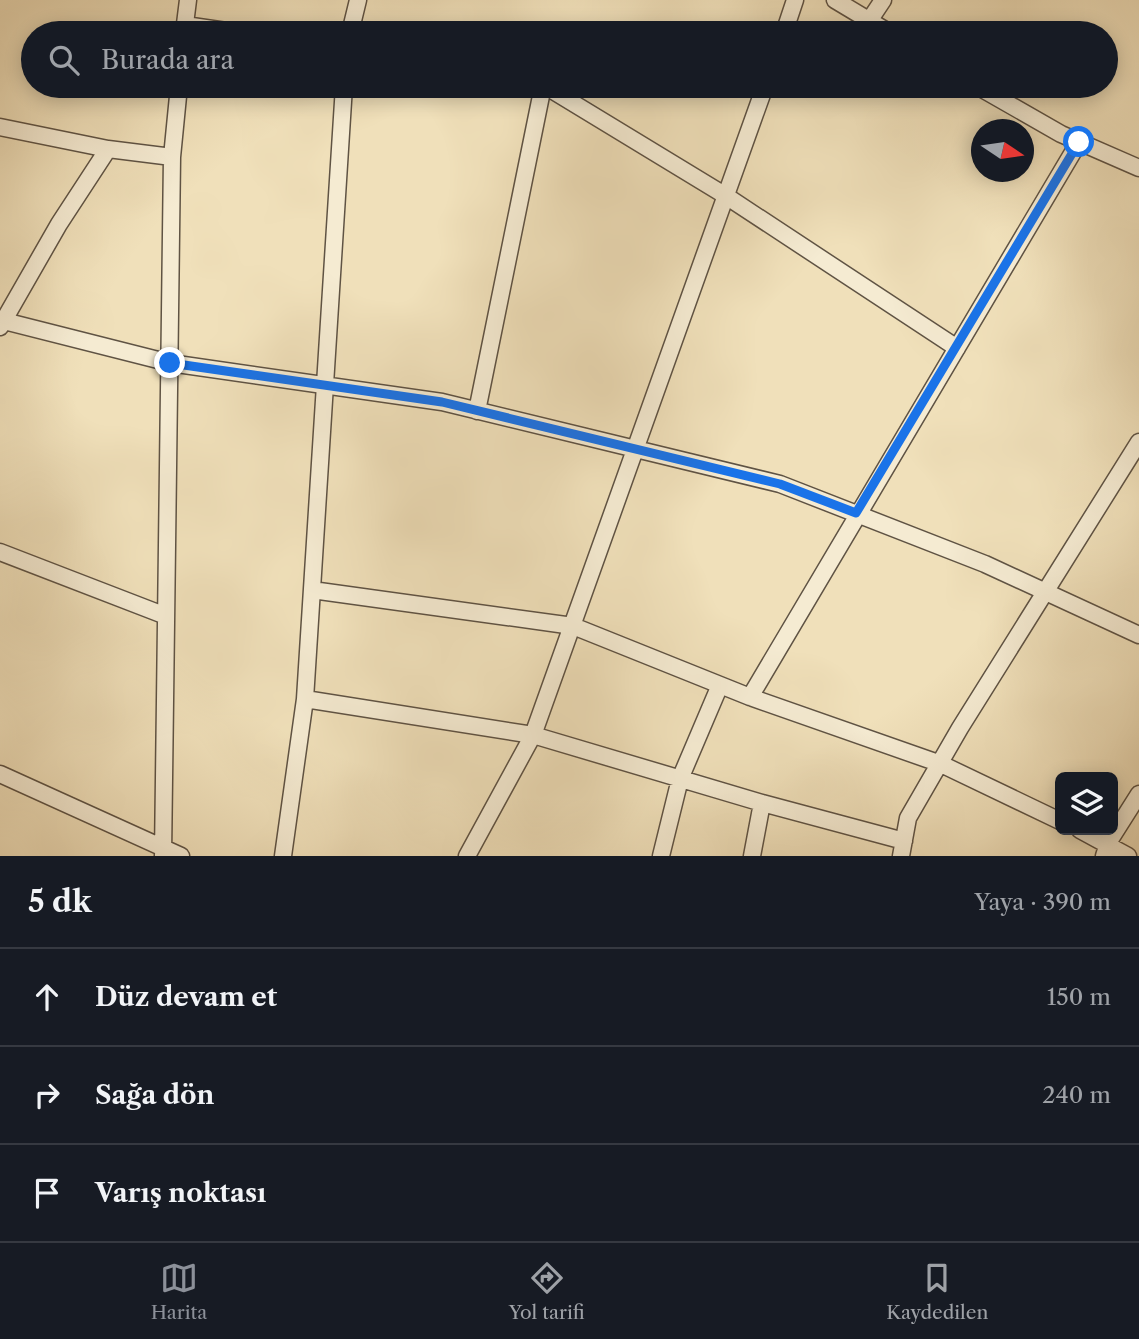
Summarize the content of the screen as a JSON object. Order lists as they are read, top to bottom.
{
  "north": "right",
  "page": {
    "search": "Burada ara",
    "heading": ["5 dk", "Yaya · 390 m"],
    "list": [
      ["Düz devam et", "150 m"],
      ["Sağa dön", "240 m"],
      "Varış noktası"
    ],
    "nav": ["Harita", "Yol tarifi", "Kaydedilen"]
  }
}
